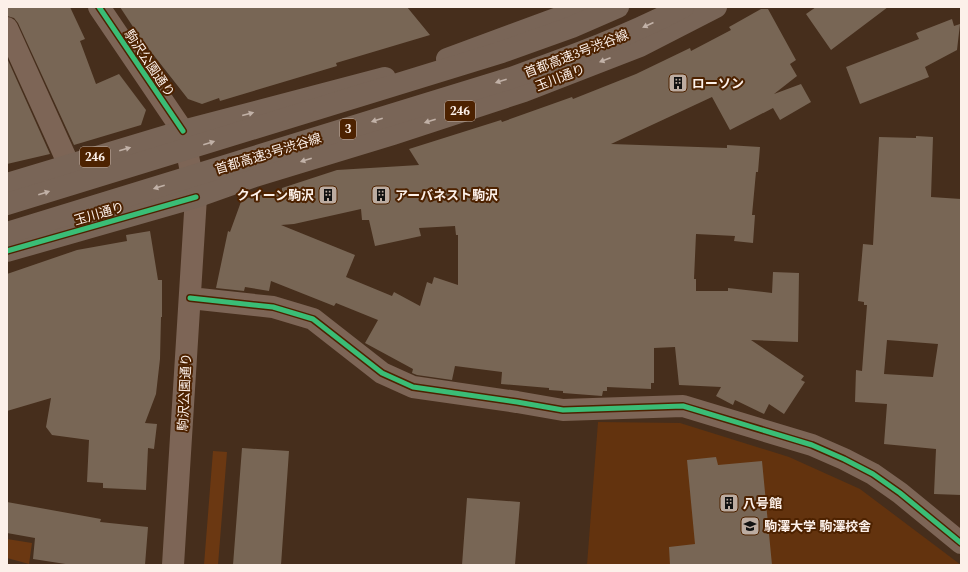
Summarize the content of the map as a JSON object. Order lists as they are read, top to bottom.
{
  "streets": {
    "highway": [
      "首都高速3号渋谷線",
      "玉川通り",
      "246",
      "3"
    ],
    "street": ["駒沢公園通り"]
  },
  "crossings": [
    ["駒沢公園通り", "玉川通り"],
    ["駒沢公園通り", "246"]
  ],
  "places": {
    "building": [
      "ローソン",
      "クイーン駒沢",
      "アーバネスト駒沢",
      "八号館"
    ],
    "school or university": ["駒澤大学 駒澤校舎"]
  }
}
